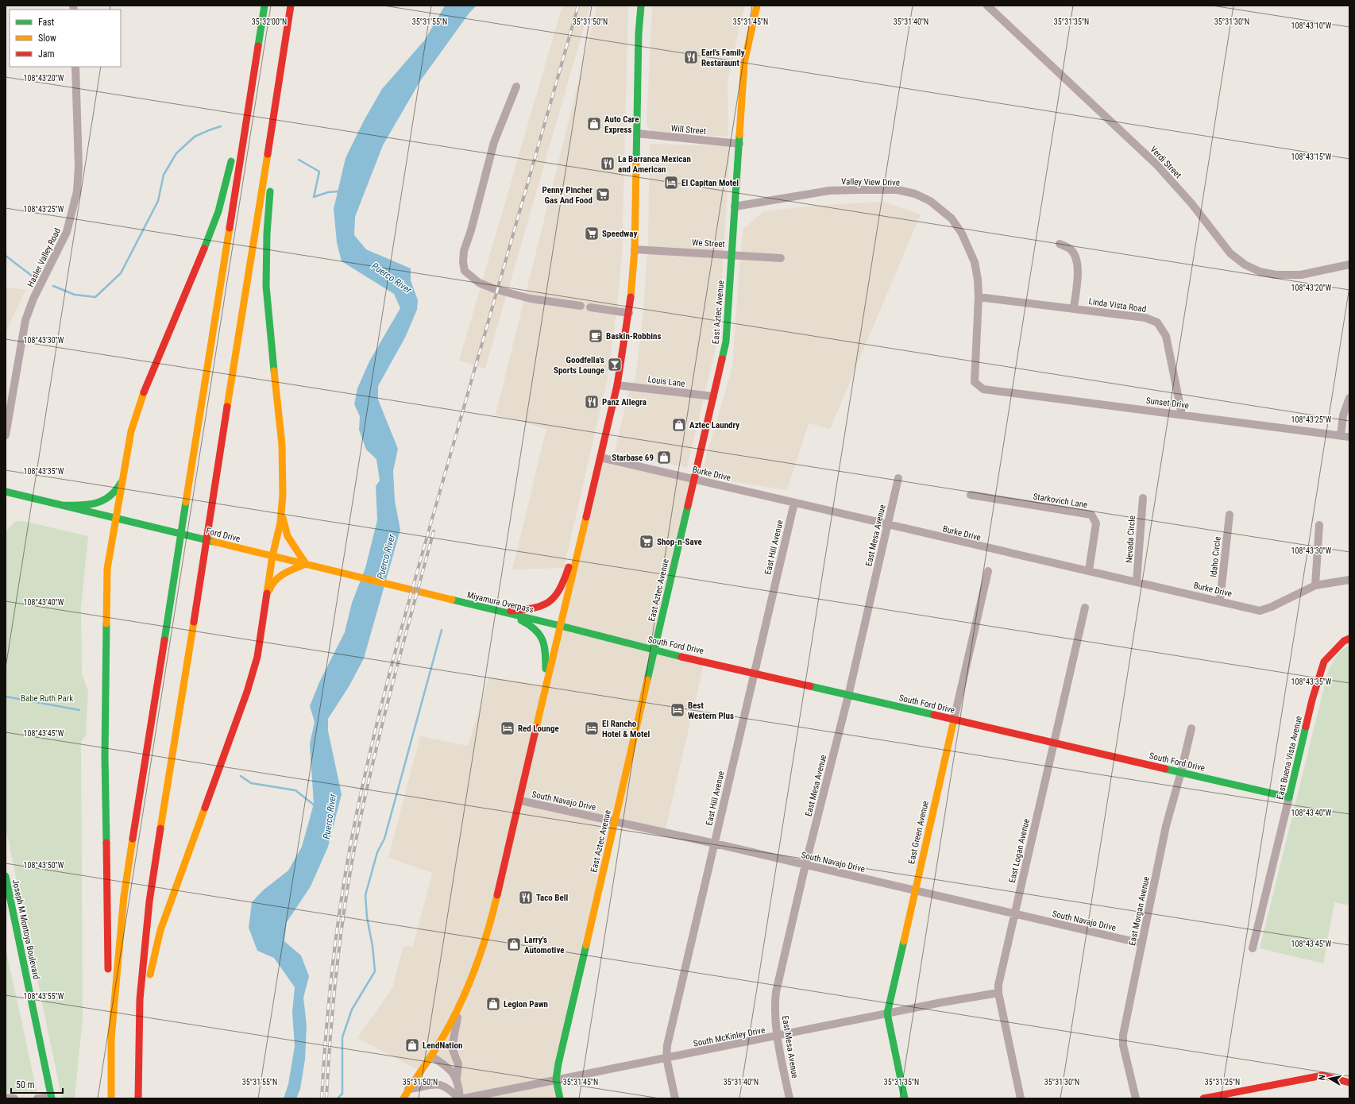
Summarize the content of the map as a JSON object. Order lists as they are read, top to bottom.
{
  "streets": {
    "main road": [
      "East Aztec Avenue",
      "Ford Drive",
      "Miyamura Overpass",
      "South Ford Drive",
      "East Buena Vista Avenue",
      "East Green Avenue",
      "Joseph M Montoya Boulevard"
    ],
    "street": [
      "Will Street",
      "Verdi Street",
      "Valley View Drive",
      "We Street",
      "Hasler Valley Road",
      "Linda Vista Road",
      "Louis Lane",
      "Sunset Drive",
      "Burke Drive",
      "Starkovich Lane",
      "East Mesa Avenue",
      "Nevada Circle",
      "East Hill Avenue",
      "Idaho Circle",
      "South Navajo Drive",
      "East Logan Avenue",
      "East Morgan Avenue",
      "South McKinley Drive"
    ]
  },
  "crossings": [
    ["Will Street", "East Aztec Avenue"],
    ["Valley View Drive", "Linda Vista Road"],
    ["Valley View Drive", "East Aztec Avenue"],
    ["Valley View Drive", "Sunset Drive"],
    ["We Street", "East Aztec Avenue"],
    ["Linda Vista Road", "Sunset Drive"],
    ["East Aztec Avenue", "Louis Lane"],
    ["East Aztec Avenue", "Burke Drive"],
    ["East Aztec Avenue", "South Ford Drive"],
    ["East Aztec Avenue", "South Navajo Drive"],
    ["East Aztec Avenue", "South McKinley Drive"],
    ["Burke Drive", "Starkovich Lane"],
    ["Burke Drive", "East Mesa Avenue"],
    ["Burke Drive", "Nevada Circle"],
    ["Burke Drive", "East Hill Avenue"],
    ["Burke Drive", "Idaho Circle"],
    ["Ford Drive", "Miyamura Overpass"],
    ["East Mesa Avenue", "South Ford Drive"],
    ["East Mesa Avenue", "South Navajo Drive"],
    ["East Mesa Avenue", "South McKinley Drive"],
    ["East Hill Avenue", "South Ford Drive"],
    ["East Hill Avenue", "South Navajo Drive"],
    ["East Hill Avenue", "South McKinley Drive"],
    ["Miyamura Overpass", "South Ford Drive"],
    ["South Ford Drive", "East Buena Vista Avenue"],
    ["South Ford Drive", "East Green Avenue"],
    ["South Ford Drive", "East Logan Avenue"],
    ["South Ford Drive", "East Morgan Avenue"],
    ["South Navajo Drive", "East Green Avenue"],
    ["South Navajo Drive", "East Logan Avenue"],
    ["South Navajo Drive", "East Morgan Avenue"],
    ["East Green Avenue", "South McKinley Drive"],
    ["East Logan Avenue", "South McKinley Drive"]
  ],
  "water": ["Puerco River"],
  "parks": ["Babe Ruth Park"],
  "places": {
    "restaurant": [
      "Earl's Family Restaraunt",
      "La Barranca Mexican and American",
      "Panz Allegra",
      "Taco Bell"
    ],
    "shop": [
      "Auto Care Express",
      "Aztec Laundry",
      "Starbase 69",
      "Larry's Automotive",
      "Legion Pawn",
      "LendNation"
    ],
    "hotel": [
      "El Capitan Motel",
      "Best Western Plus",
      "Red Lounge",
      "El Rancho Hotel & Motel"
    ],
    "supermarket": ["Penny Pincher Gas And Food", "Speedway", "Shop-n-Save"],
    "cafe": ["Baskin-Robbins"],
    "bar": ["Goodfella's Sports Lounge"]
  },
  "legend": ["Fast", "Slow", "Jam"],
  "scale_bar": "50 m",
  "north": "left",
  "coordinates": [
    "35°32'00\"N",
    "35°31'55\"N",
    "35°31'50\"N",
    "35°31'45\"N",
    "35°31'40\"N",
    "35°31'35\"N",
    "35°31'30\"N",
    "108°43'10\"W",
    "108°43'20\"W",
    "108°43'15\"W",
    "108°43'25\"W",
    "108°43'30\"W",
    "108°43'35\"W",
    "108°43'40\"W",
    "108°43'45\"W",
    "108°43'50\"W",
    "108°43'55\"W",
    "35°31'25\"N"
  ]
}
